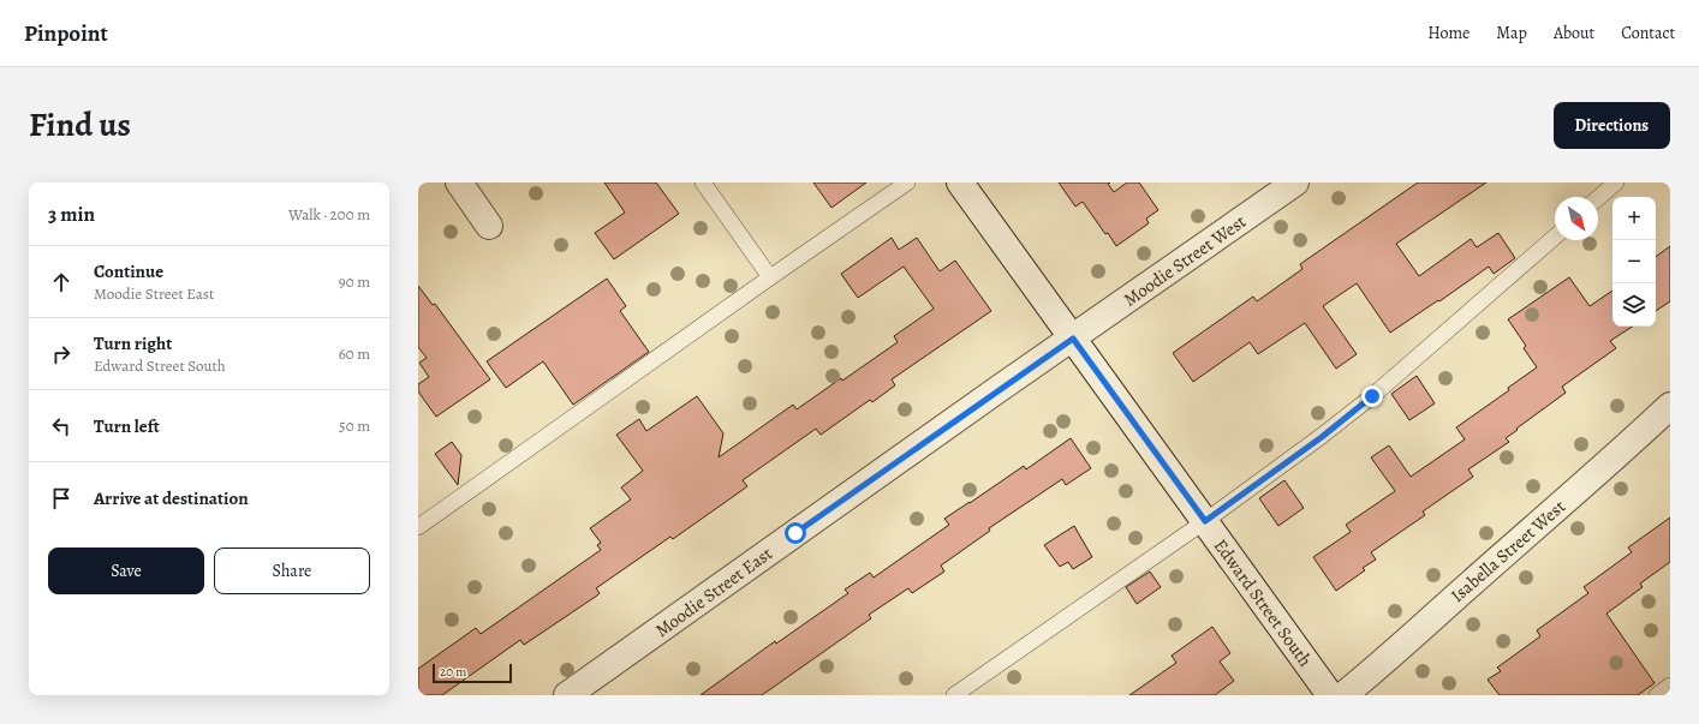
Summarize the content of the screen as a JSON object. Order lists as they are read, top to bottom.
{
  "streets": {
    "street": [
      "Moodie Street West",
      "Isabella Street West",
      "Moodie Street East",
      "Edward Street South"
    ]
  },
  "crossings": [
    ["Moodie Street West", "Moodie Street East"],
    ["Moodie Street West", "Edward Street South"],
    ["Moodie Street East", "Edward Street South"]
  ],
  "scale_bar": "20 m",
  "north": "bottom right",
  "page": {
    "header": "Pinpoint",
    "nav": [
      "Home",
      "Map",
      "About",
      "Contact"
    ],
    "title": "Find us",
    "buttons": [
      "Directions",
      ["Save", "Share"]
    ],
    "heading": ["3 min", "Walk · 200 m"],
    "map_buttons": ["+", "−"],
    "list": [
      ["Continue", "Moodie Street East", "90 m"],
      ["Turn right", "Edward Street South", "60 m"],
      ["Turn left", "50 m"],
      "Arrive at destination"
    ],
    "scale": "20 m"
  }
}
